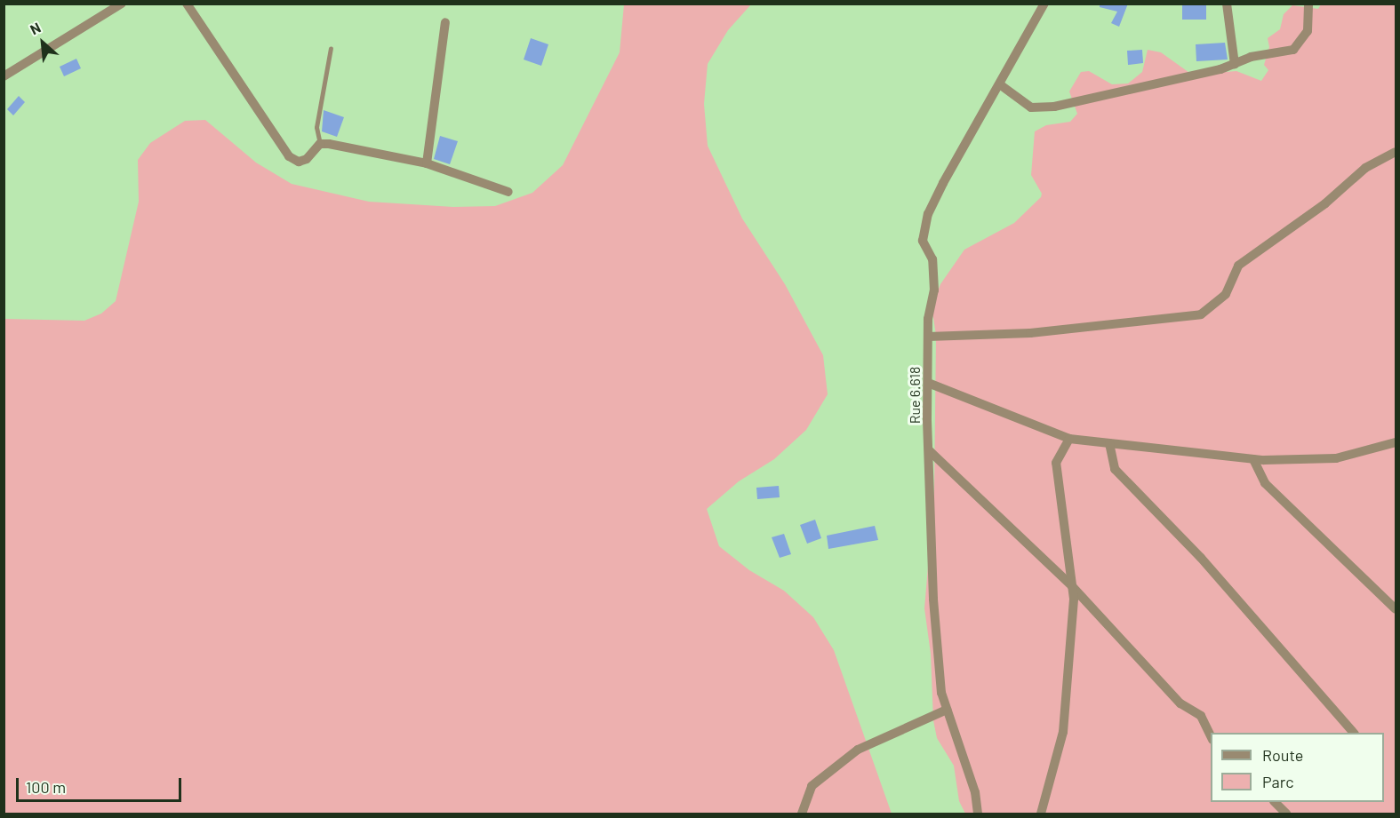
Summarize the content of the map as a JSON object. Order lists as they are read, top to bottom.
{
  "streets": {
    "street": ["Rue 6.618"]
  },
  "legend": ["Route", "Parc"],
  "scale_bar": "100 m",
  "north": "top left"
}
